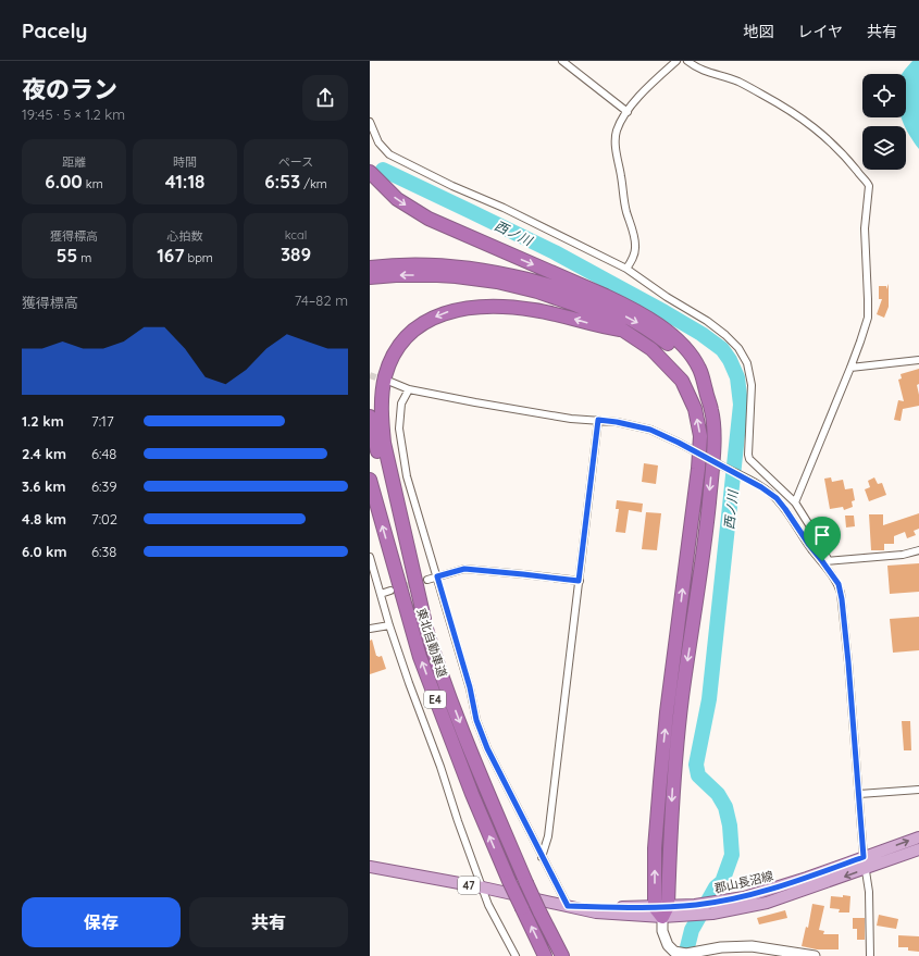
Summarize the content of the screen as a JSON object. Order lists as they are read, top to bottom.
{
  "streets": {
    "highway": ["東北自動車道", "E4"],
    "main road": ["郡山長沼線", "47"]
  },
  "water": ["西ノ川"],
  "page": {
    "header": "Pacely",
    "nav": ["地図", "レイヤ", "共有"],
    "heading": ["夜のラン", "19:45 · 5 × 1.2 km"],
    "stats": [
      ["距離", "6.00 km"],
      ["時間", "41:18"],
      ["ペース", "6:53 /km"],
      ["獲得標高", "55 m"],
      ["心拍数", "167 bpm"],
      ["kcal", "389"]
    ],
    "chart": ["獲得標高", "74–82 m"],
    "list": [
      {
        "name": "1.2 km",
        "note": "7:17"
      },
      {
        "name": "2.4 km",
        "note": "6:48"
      },
      {
        "name": "3.6 km",
        "note": "6:39"
      },
      {
        "name": "4.8 km",
        "note": "7:02"
      },
      {
        "name": "6.0 km",
        "note": "6:38"
      }
    ],
    "buttons": ["保存", "共有"]
  }
}
